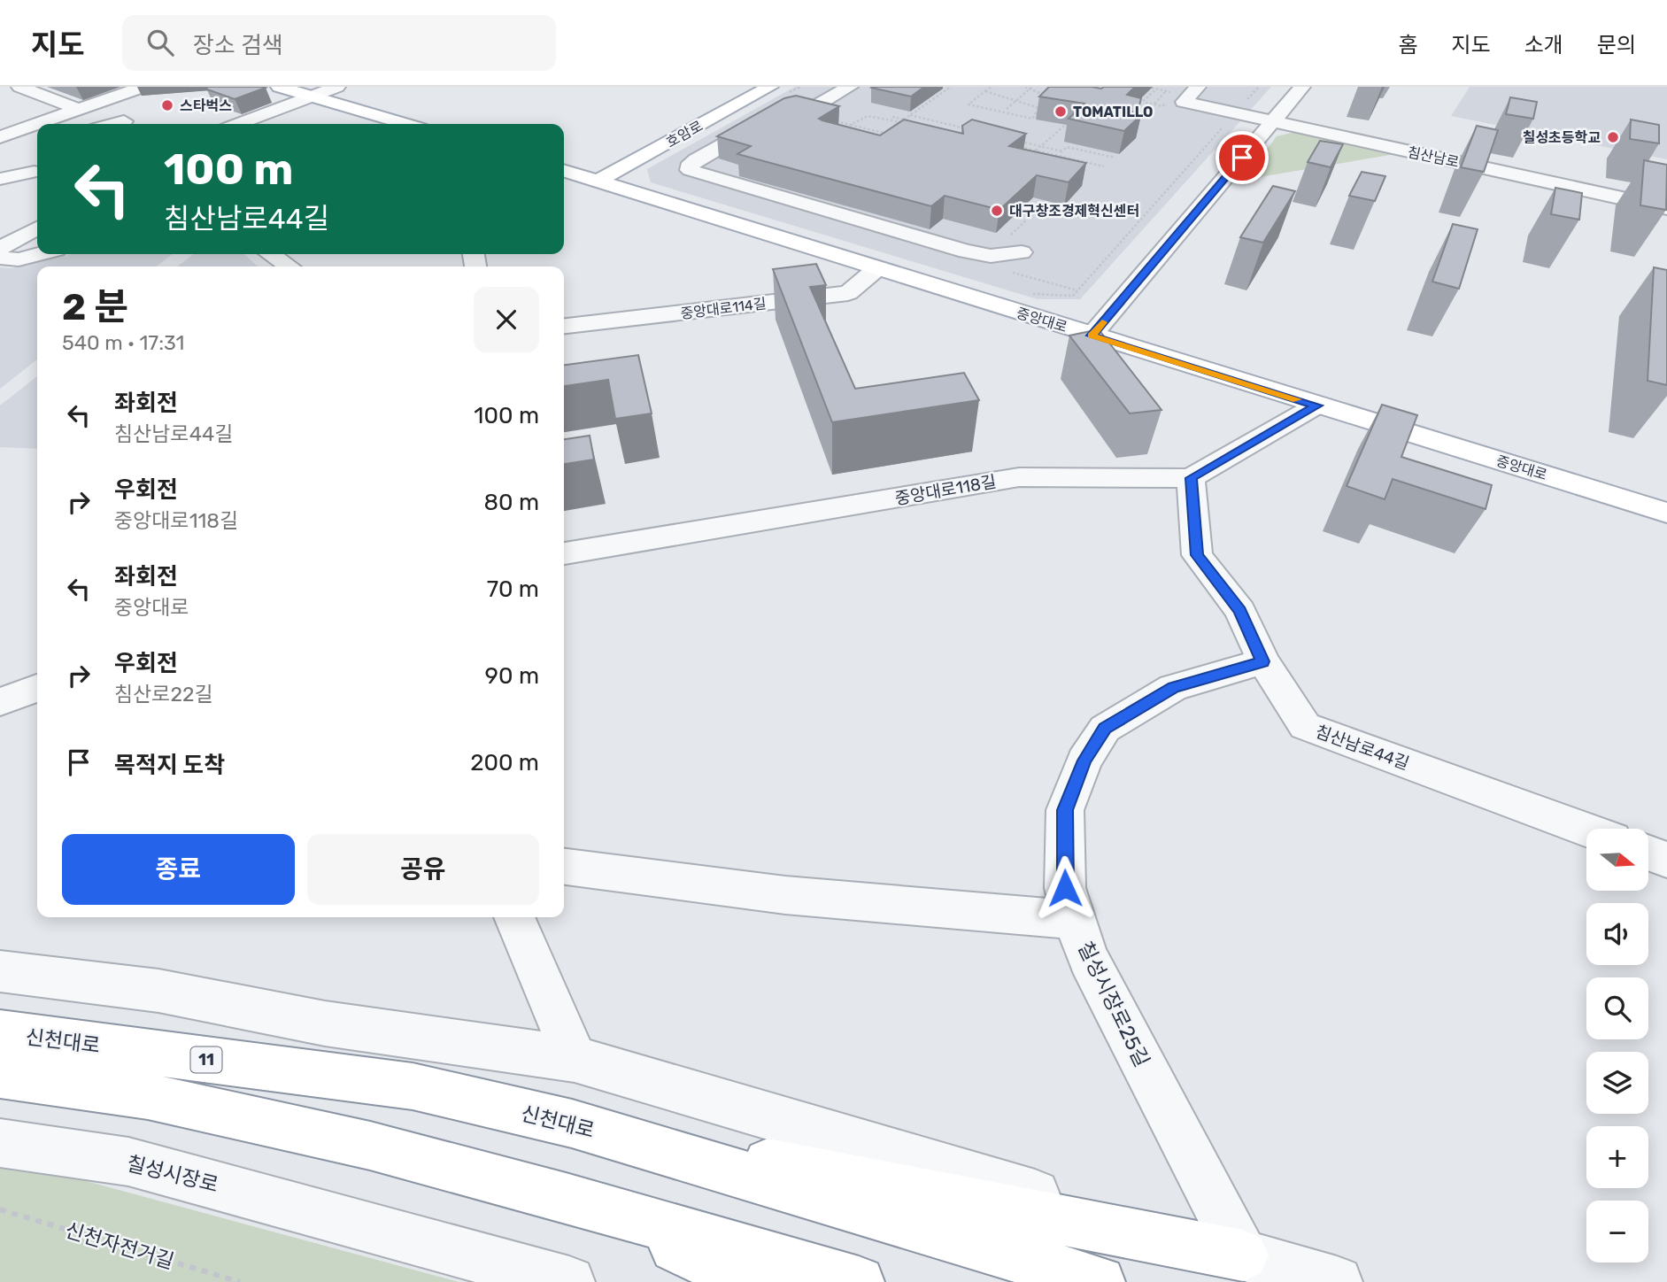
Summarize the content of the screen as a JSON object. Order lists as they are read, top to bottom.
{
  "streets": {
    "main road": [
      "호암로",
      "중앙대로",
      "신천대로",
      "11"
    ],
    "street": [
      "침산남로",
      "중앙대로114길",
      "중앙대로118길",
      "침산남로44길",
      "칠성시장로25길",
      "칠성시장로"
    ],
    "path": ["신천자전거길"]
  },
  "crossings": [
    ["호암로", "중앙대로"],
    ["중앙대로114길", "중앙대로"],
    ["중앙대로118길", "침산남로44길"],
    ["침산남로44길", "칠성시장로25길"]
  ],
  "places": [
    "스타벅스",
    "TOMATILLO",
    "칠성초등학교",
    "대구창조경제혁신센터"
  ],
  "north": "right",
  "page": {
    "header": "지도",
    "search": "장소 검색",
    "nav": [
      "홈",
      "지도",
      "소개",
      "문의"
    ],
    "turn": ["100 m", "침산남로44길"],
    "heading": ["2 분", "540 m · 17:31"],
    "list": [
      {
        "name": "좌회전",
        "note": "침산남로44길",
        "value": "100 m"
      },
      {
        "name": "우회전",
        "note": "중앙대로118길",
        "value": "80 m"
      },
      {
        "name": "좌회전",
        "note": "중앙대로",
        "value": "70 m"
      },
      {
        "name": "우회전",
        "note": "침산로22길",
        "value": "90 m"
      },
      {
        "name": "목적지 도착",
        "value": "200 m"
      }
    ],
    "buttons": ["종료", "공유"],
    "map_buttons": ["+", "−"]
  }
}
